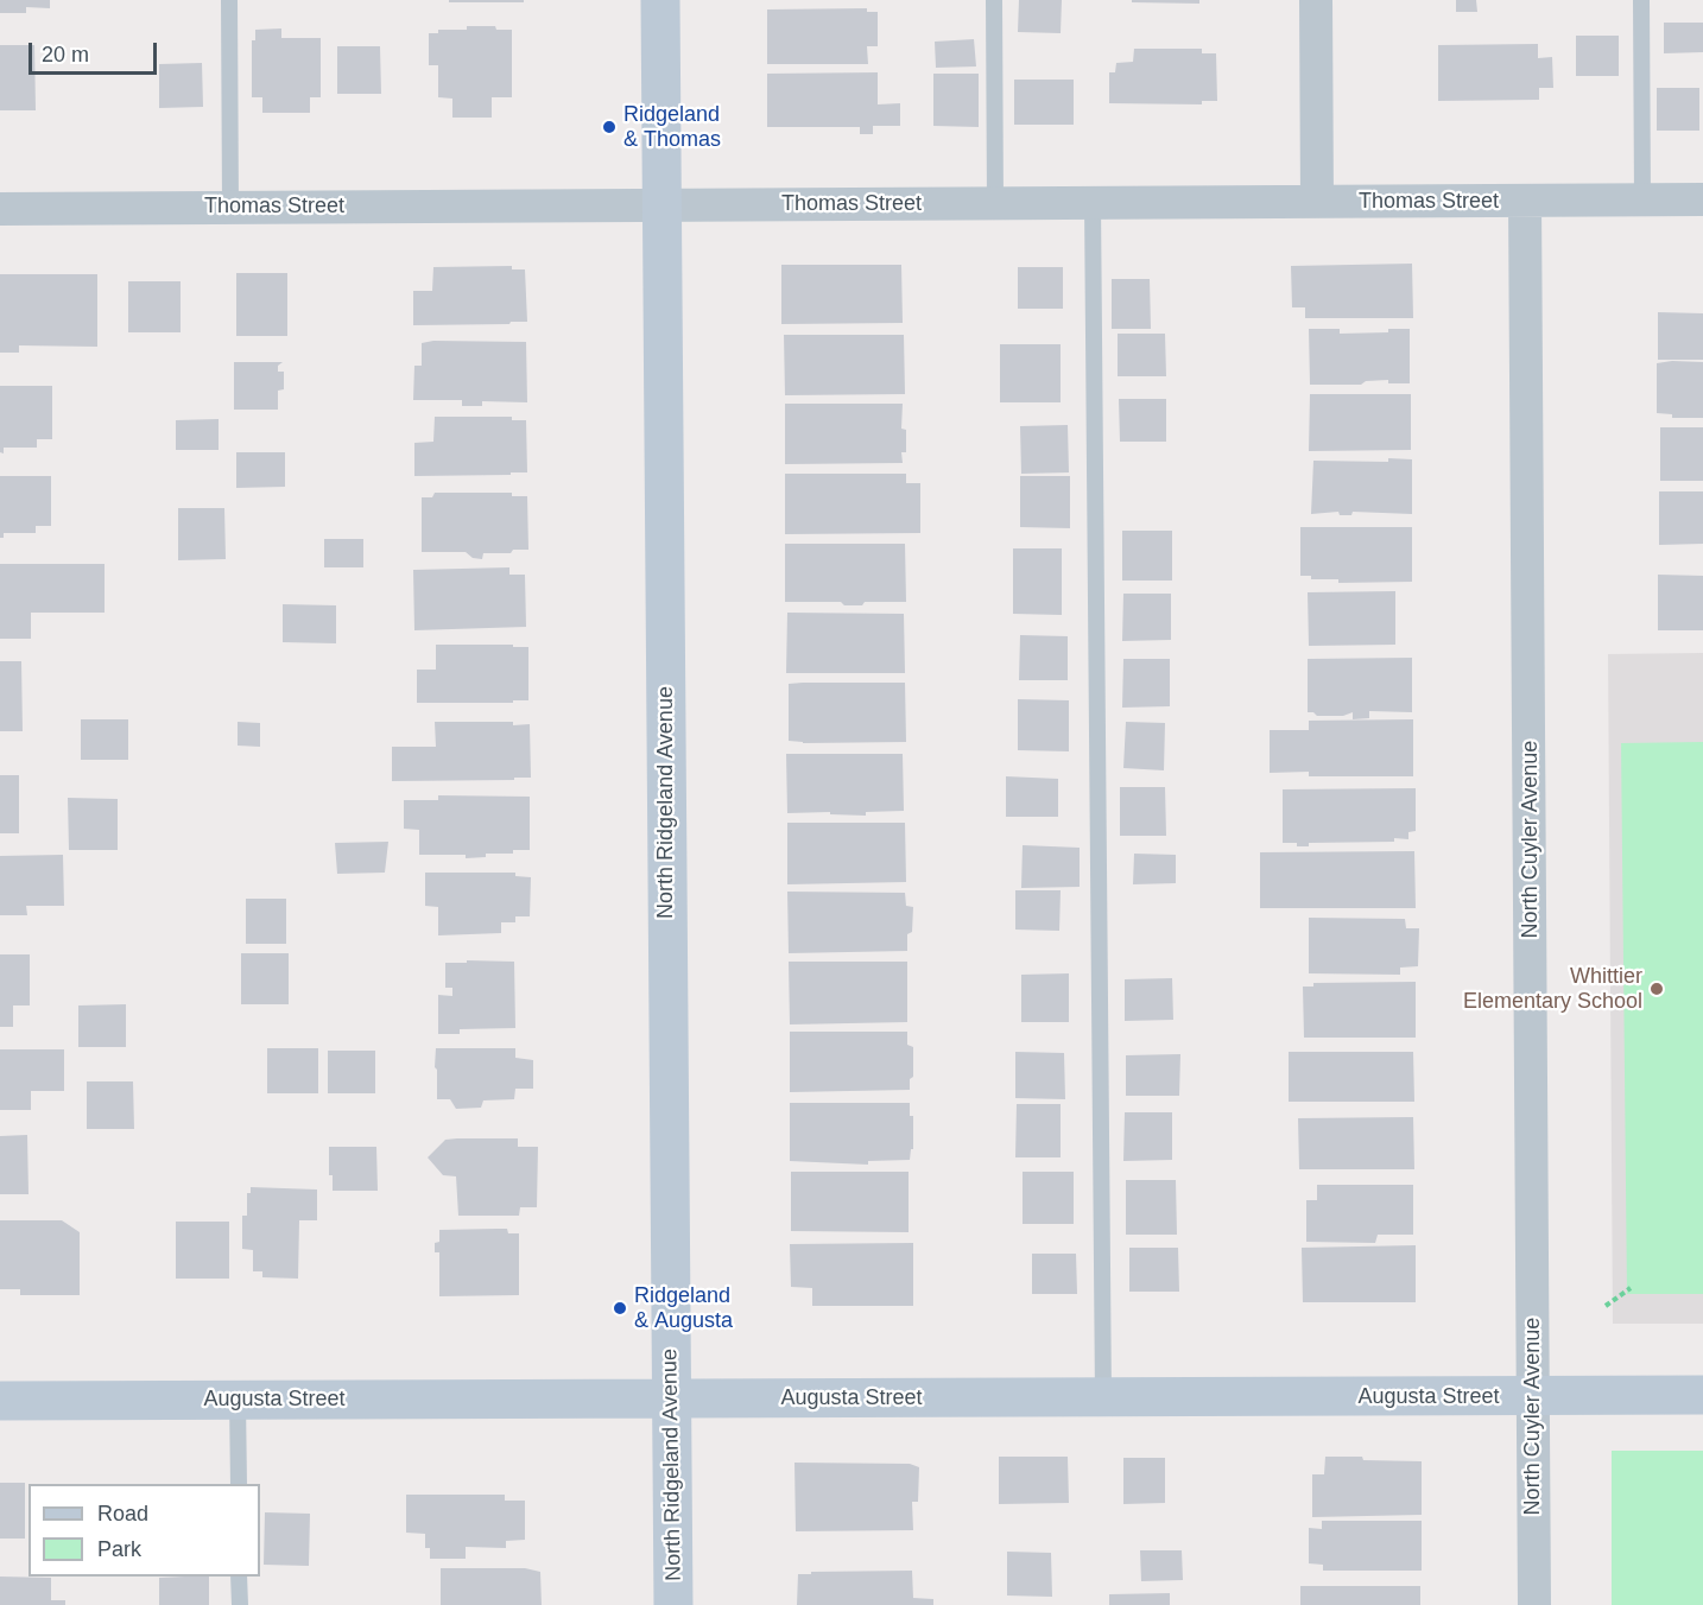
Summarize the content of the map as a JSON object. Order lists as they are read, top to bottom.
{
  "streets": {
    "street": [
      "Thomas Street",
      "North Ridgeland Avenue",
      "North Cuyler Avenue",
      "Augusta Street"
    ]
  },
  "crossings": [
    ["Thomas Street", "North Ridgeland Avenue"],
    ["Thomas Street", "North Cuyler Avenue"],
    ["North Ridgeland Avenue", "Augusta Street"],
    ["North Cuyler Avenue", "Augusta Street"]
  ],
  "places": ["Ridgeland & Thomas", "Whittier Elementary School", "Ridgeland & Augusta"],
  "legend": ["Road", "Park"],
  "scale_bar": "20 m"
}
